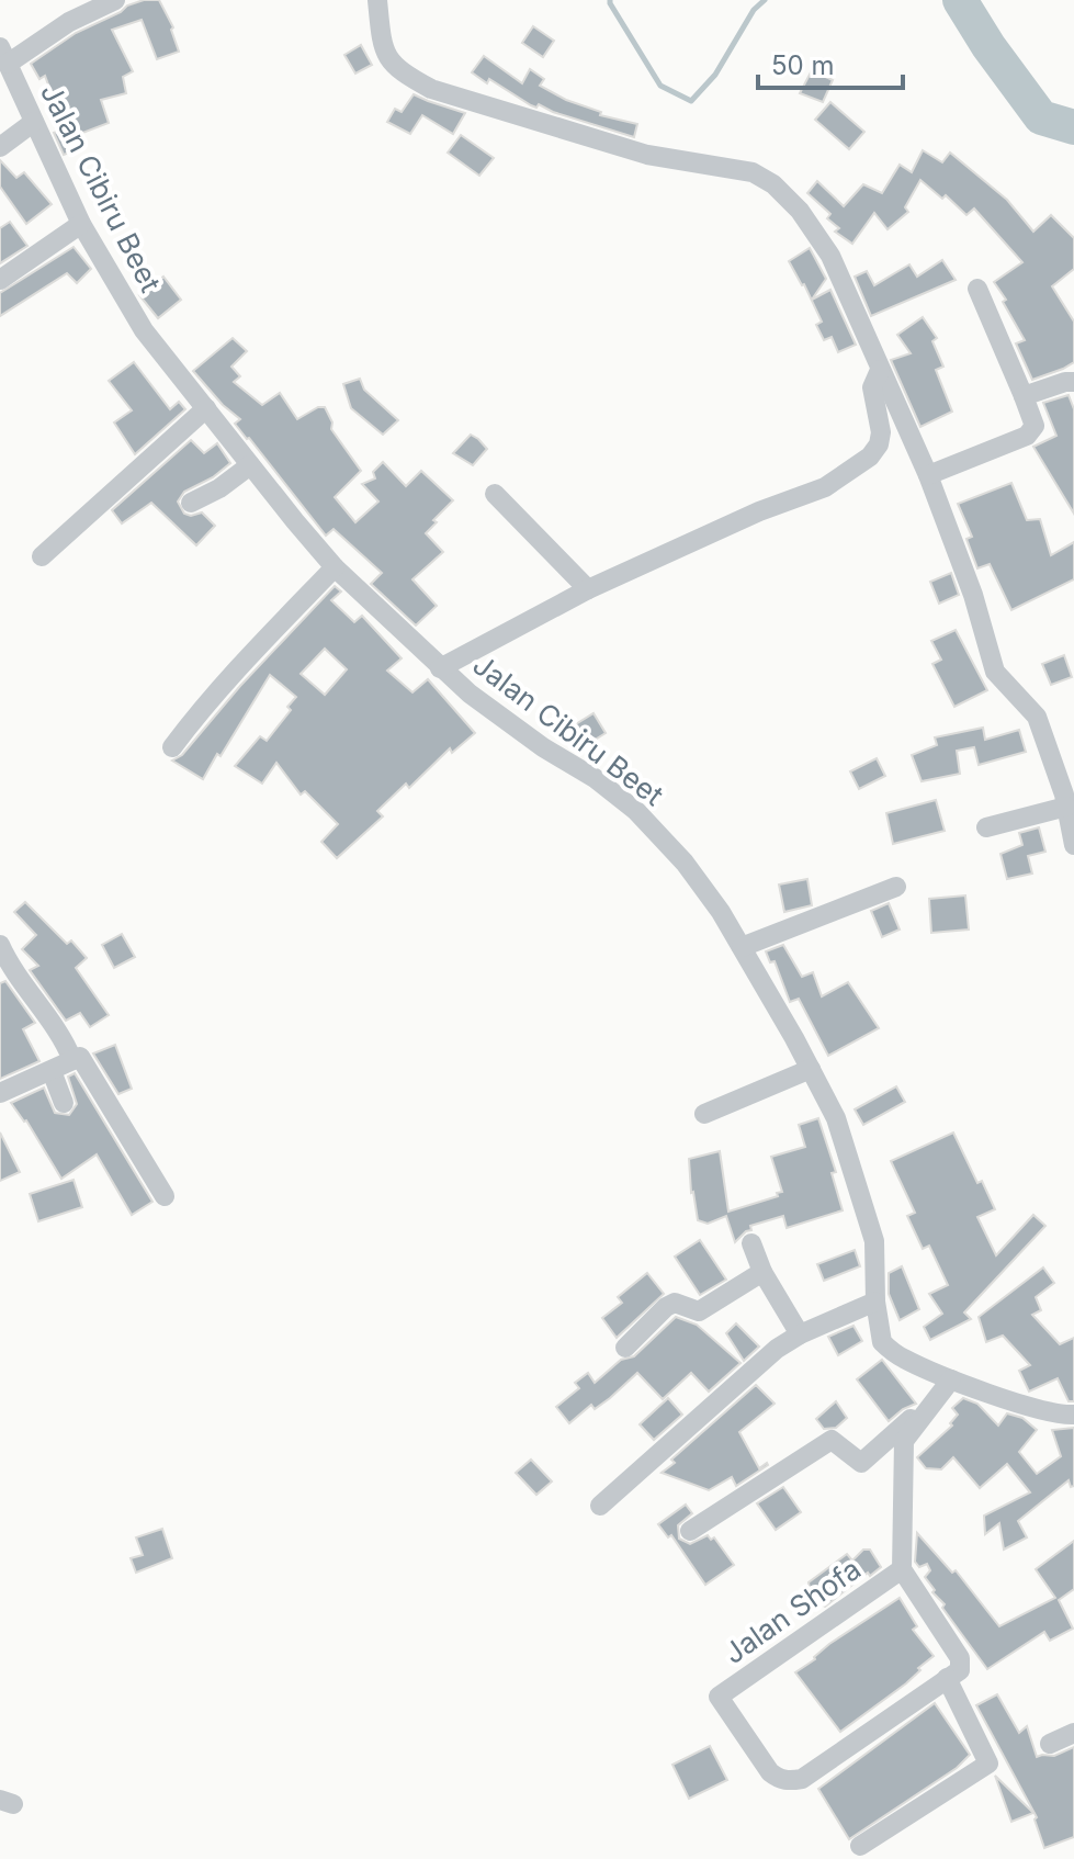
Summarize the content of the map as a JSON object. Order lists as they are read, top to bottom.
{
  "streets": {
    "street": ["Jalan Cibiru Beet", "Jalan Shofa"]
  },
  "scale_bar": "50 m"
}
